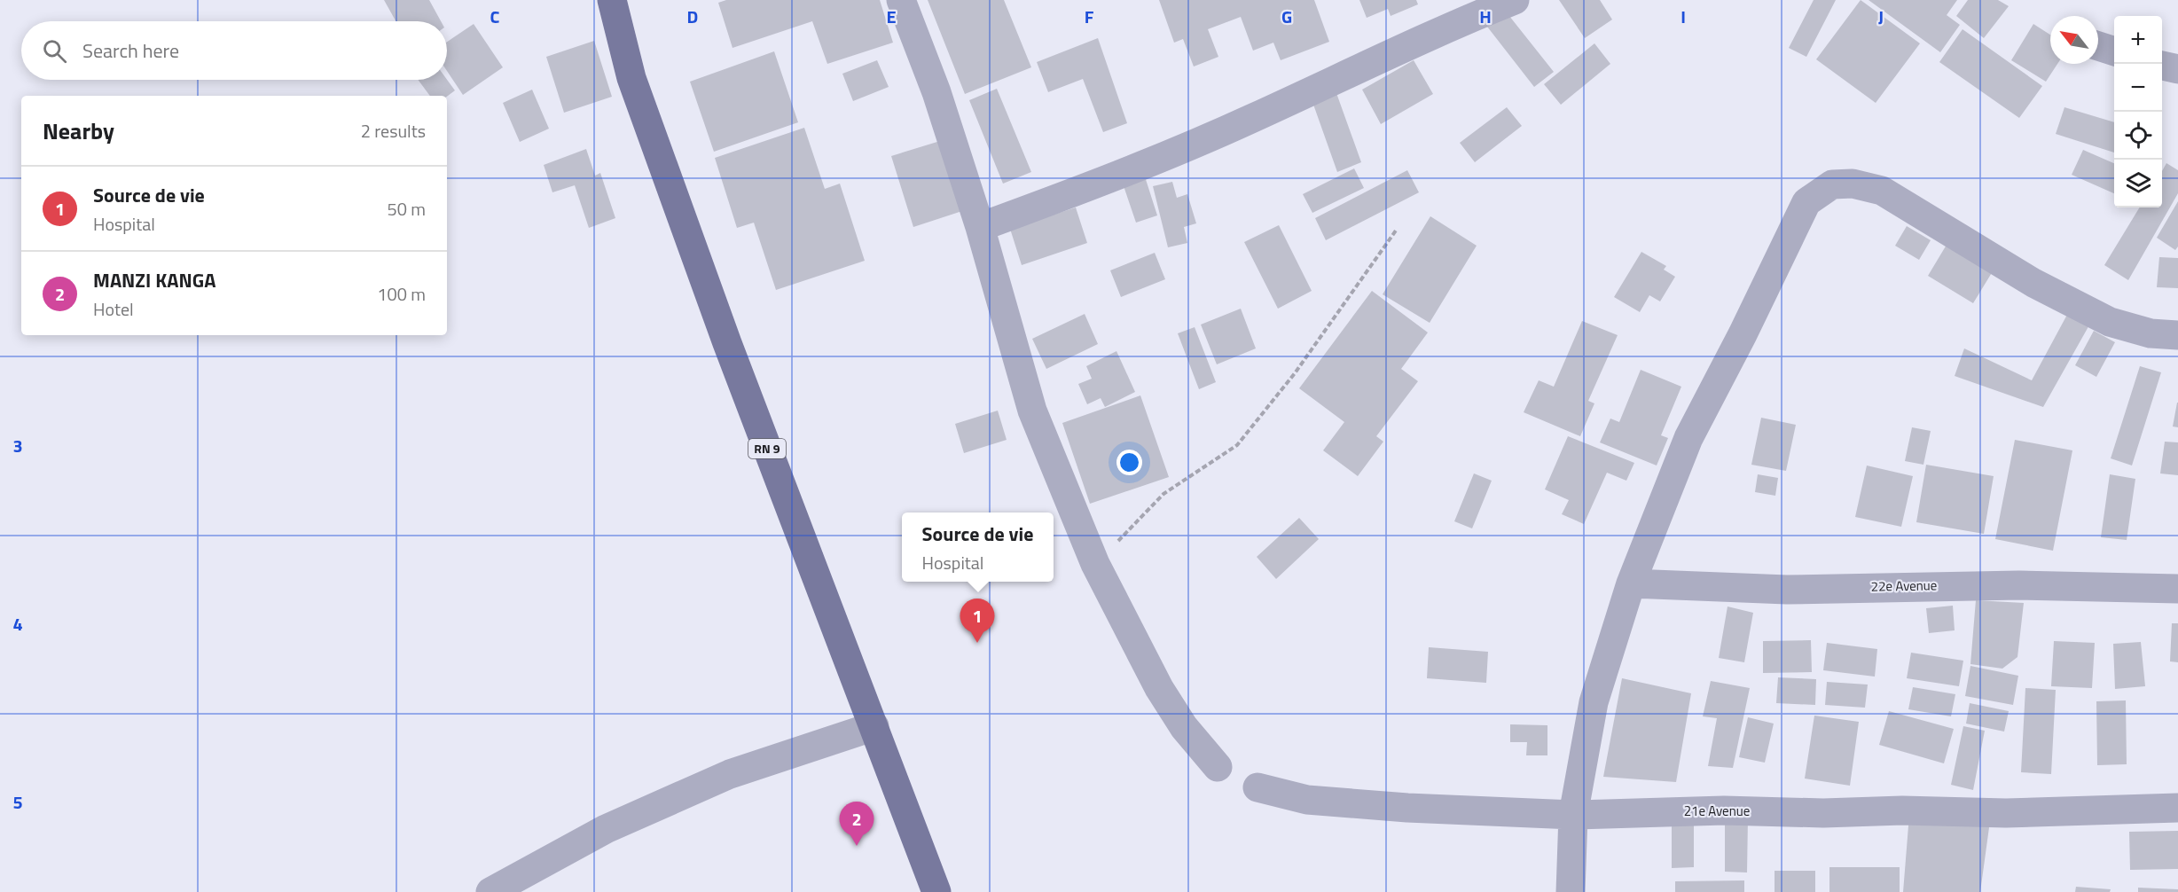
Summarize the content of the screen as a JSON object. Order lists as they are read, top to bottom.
{
  "streets": {
    "main road": ["RN 9"],
    "street": ["22e Avenue", "21e Avenue"]
  },
  "north": "top left",
  "page": {
    "map_buttons": ["+", "−"],
    "search": "Search here",
    "heading": ["Nearby", "2 results"],
    "list": [
      {
        "mark": "1",
        "name": "Source de vie",
        "note": "Hospital",
        "value": "50 m"
      },
      {
        "mark": "2",
        "name": "MANZI KANGA",
        "note": "Hotel",
        "value": "100 m"
      }
    ],
    "popup": ["Source de vie", "Hospital"],
    "pins": ["1", "2"]
  },
  "grid": {
    "columns": [
      "C",
      "D",
      "E",
      "F",
      "G",
      "H",
      "I",
      "J"
    ],
    "rows": ["3", "4", "5"]
  }
}
